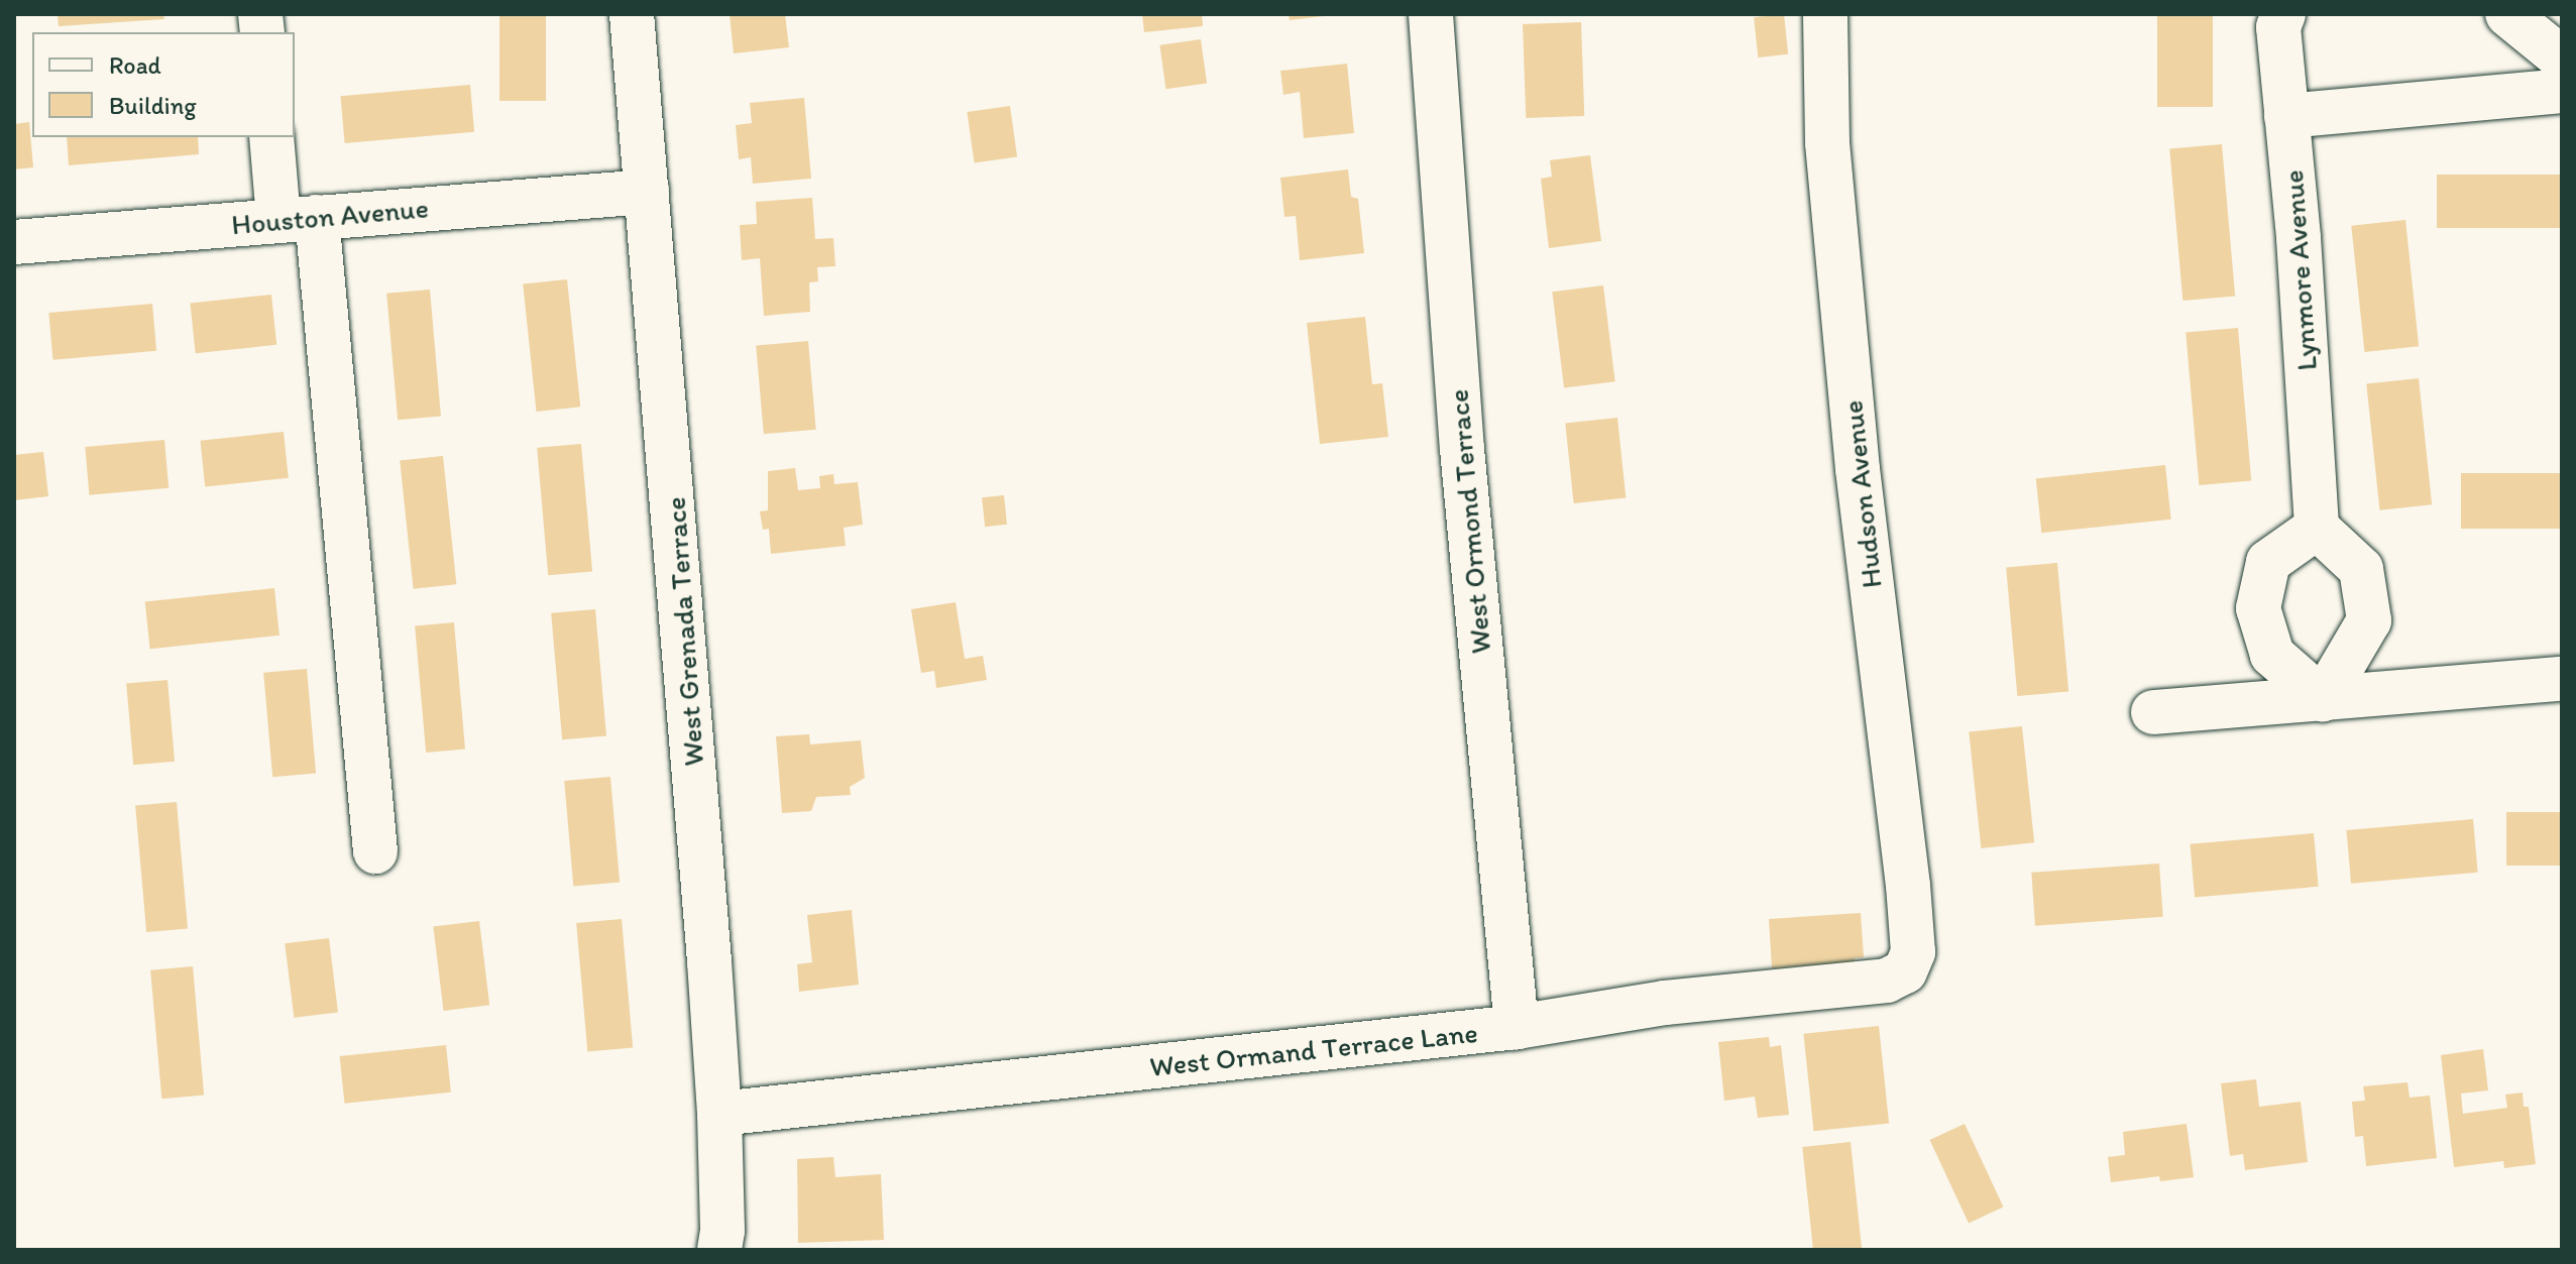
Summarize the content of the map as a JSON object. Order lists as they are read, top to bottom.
{
  "streets": {
    "street": [
      "Houston Avenue",
      "Lynmore Avenue",
      "Hudson Avenue",
      "West Ormond Terrace",
      "West Grenada Terrace",
      "West Ormand Terrace Lane"
    ]
  },
  "crossings": [
    ["Houston Avenue", "West Grenada Terrace"],
    ["Hudson Avenue", "West Ormand Terrace Lane"],
    ["West Ormond Terrace", "West Ormand Terrace Lane"],
    ["West Grenada Terrace", "West Ormand Terrace Lane"]
  ],
  "legend": ["Road", "Building"]
}
